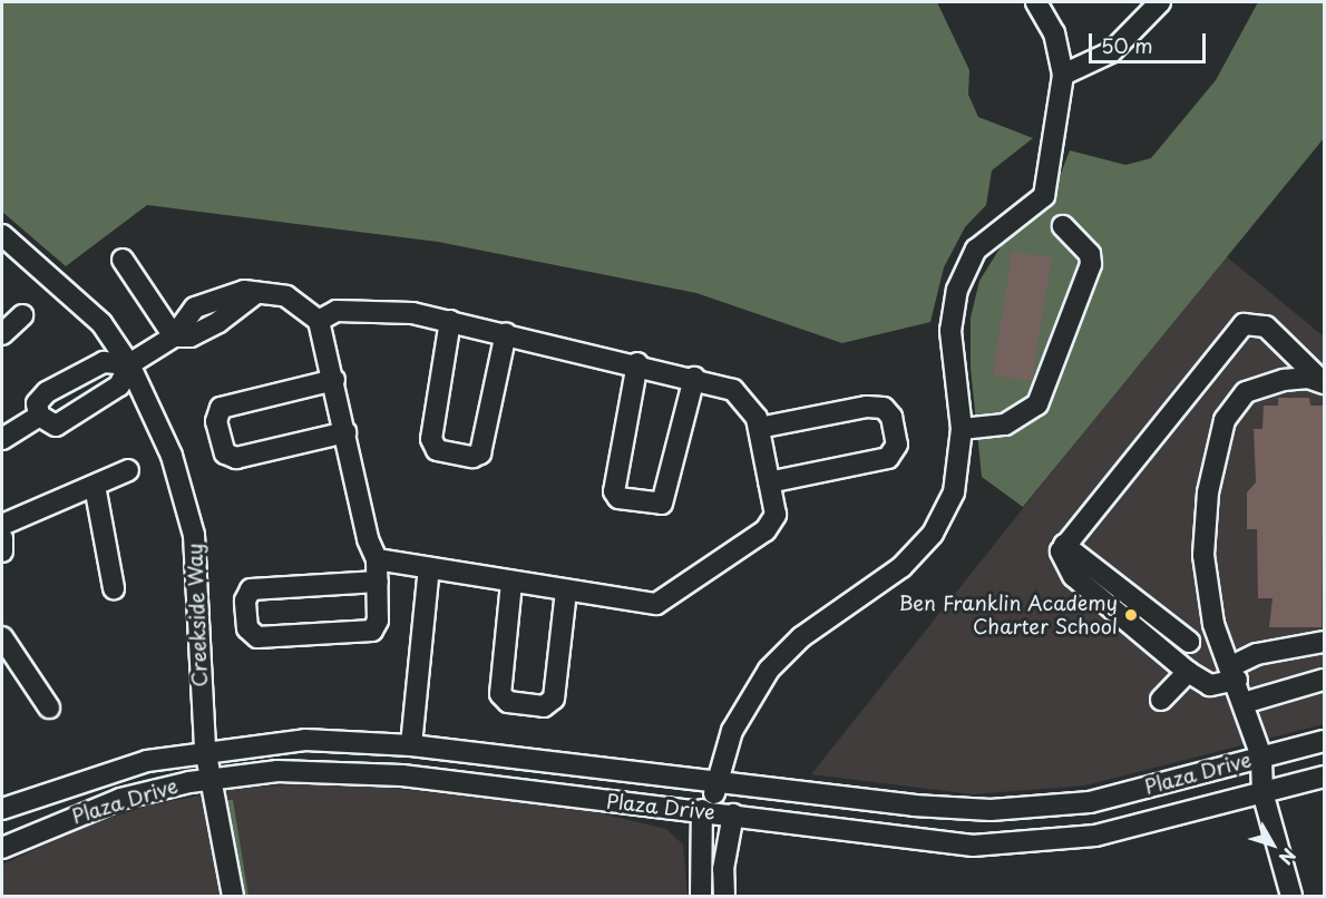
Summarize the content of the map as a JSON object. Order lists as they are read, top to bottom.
{
  "streets": {
    "street": ["Creekside Way", "Plaza Drive"]
  },
  "crossings": [
    ["Creekside Way", "Plaza Drive"]
  ],
  "places": ["Ben Franklin Academy Charter School"],
  "scale_bar": "50 m",
  "north": "bottom right"
}
